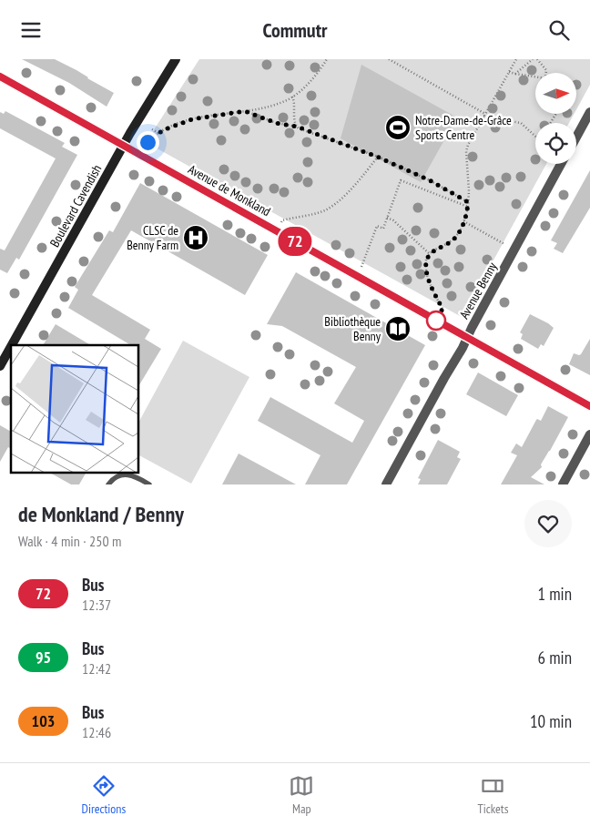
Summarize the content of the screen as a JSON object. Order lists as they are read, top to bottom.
{
  "streets": {
    "street": ["Avenue de Monkland", "Boulevard Cavendish", "Avenue Benny"]
  },
  "crossings": [
    ["Avenue de Monkland", "Boulevard Cavendish"],
    ["Avenue de Monkland", "Avenue Benny"]
  ],
  "places": {
    "sports": ["Notre-Dame-de-Grâce Sports Centre"],
    "hospital": ["CLSC de Benny Farm"],
    "library": ["Bibliothèque Benny"]
  },
  "lines": ["bus line 72"],
  "north": "right",
  "page": {
    "header": "Commutr",
    "on_map": "72",
    "heading": ["de Monkland / Benny", "Walk · 4 min · 250 m"],
    "list": [
      {
        "mark": "72",
        "name": "Bus",
        "note": "12:37",
        "value": "1 min"
      },
      {
        "mark": "95",
        "name": "Bus",
        "note": "12:42",
        "value": "6 min"
      },
      {
        "mark": "103",
        "name": "Bus",
        "note": "12:46",
        "value": "10 min"
      }
    ],
    "tabs": ["Directions", "Map", "Tickets"]
  }
}
